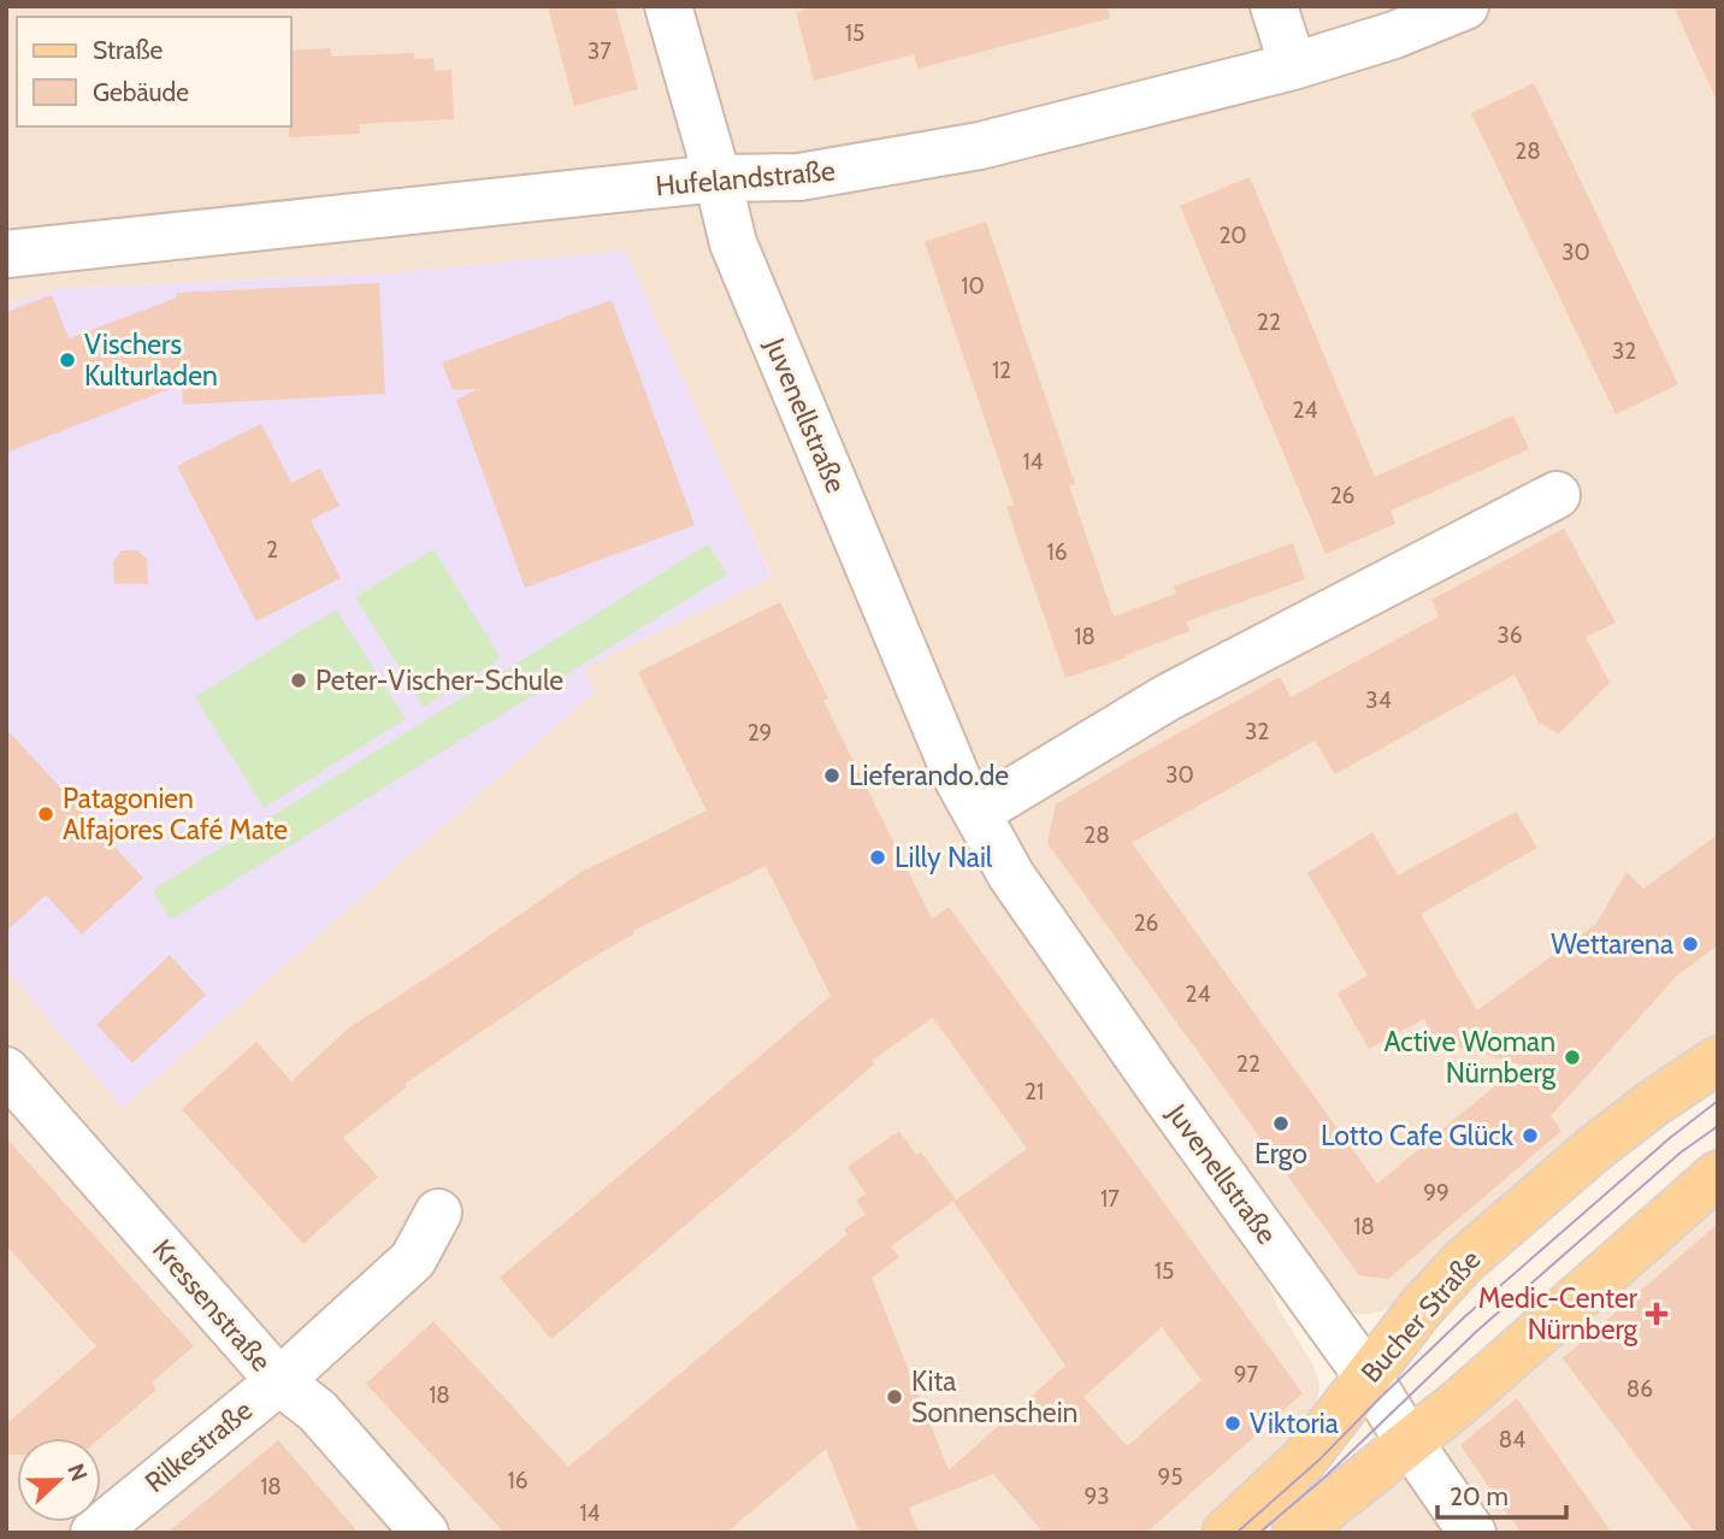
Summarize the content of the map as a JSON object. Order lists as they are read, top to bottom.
{
  "streets": {
    "main road": ["Bucher Straße"],
    "street": [
      "Hufelandstraße",
      "Juvenellstraße",
      "Kressenstraße",
      "Rilkestraße"
    ]
  },
  "crossings": [
    ["Hufelandstraße", "Juvenellstraße"],
    ["Juvenellstraße", "Bucher Straße"],
    ["Kressenstraße", "Rilkestraße"]
  ],
  "places": {
    "other": [
      "Vischers Kulturladen",
      "Peter-Vischer-Schule",
      "Lieferando.de",
      "Patagonien Alfajores Café Mate",
      "Lilly Nail",
      "Wettarena",
      "Active Woman Nürnberg",
      "Ergo",
      "Lotto Cafe Glück",
      "Kita Sonnenschein",
      "Viktoria"
    ],
    "health": ["Medic-Center Nürnberg"]
  },
  "house_numbers": [
    "15",
    "37",
    "28",
    "20",
    "30",
    "10",
    "22",
    "32",
    "12",
    "24",
    "14",
    "26",
    "2",
    "16",
    "36",
    "18",
    "34",
    "32",
    "29",
    "30",
    "28",
    "26",
    "24",
    "22",
    "21",
    "99",
    "17",
    "18",
    "15",
    "97",
    "86",
    "18",
    "84",
    "95",
    "16",
    "18",
    "93",
    "14"
  ],
  "legend": ["Straße", "Gebäude"],
  "scale_bar": "20 m",
  "north": "right"
}
